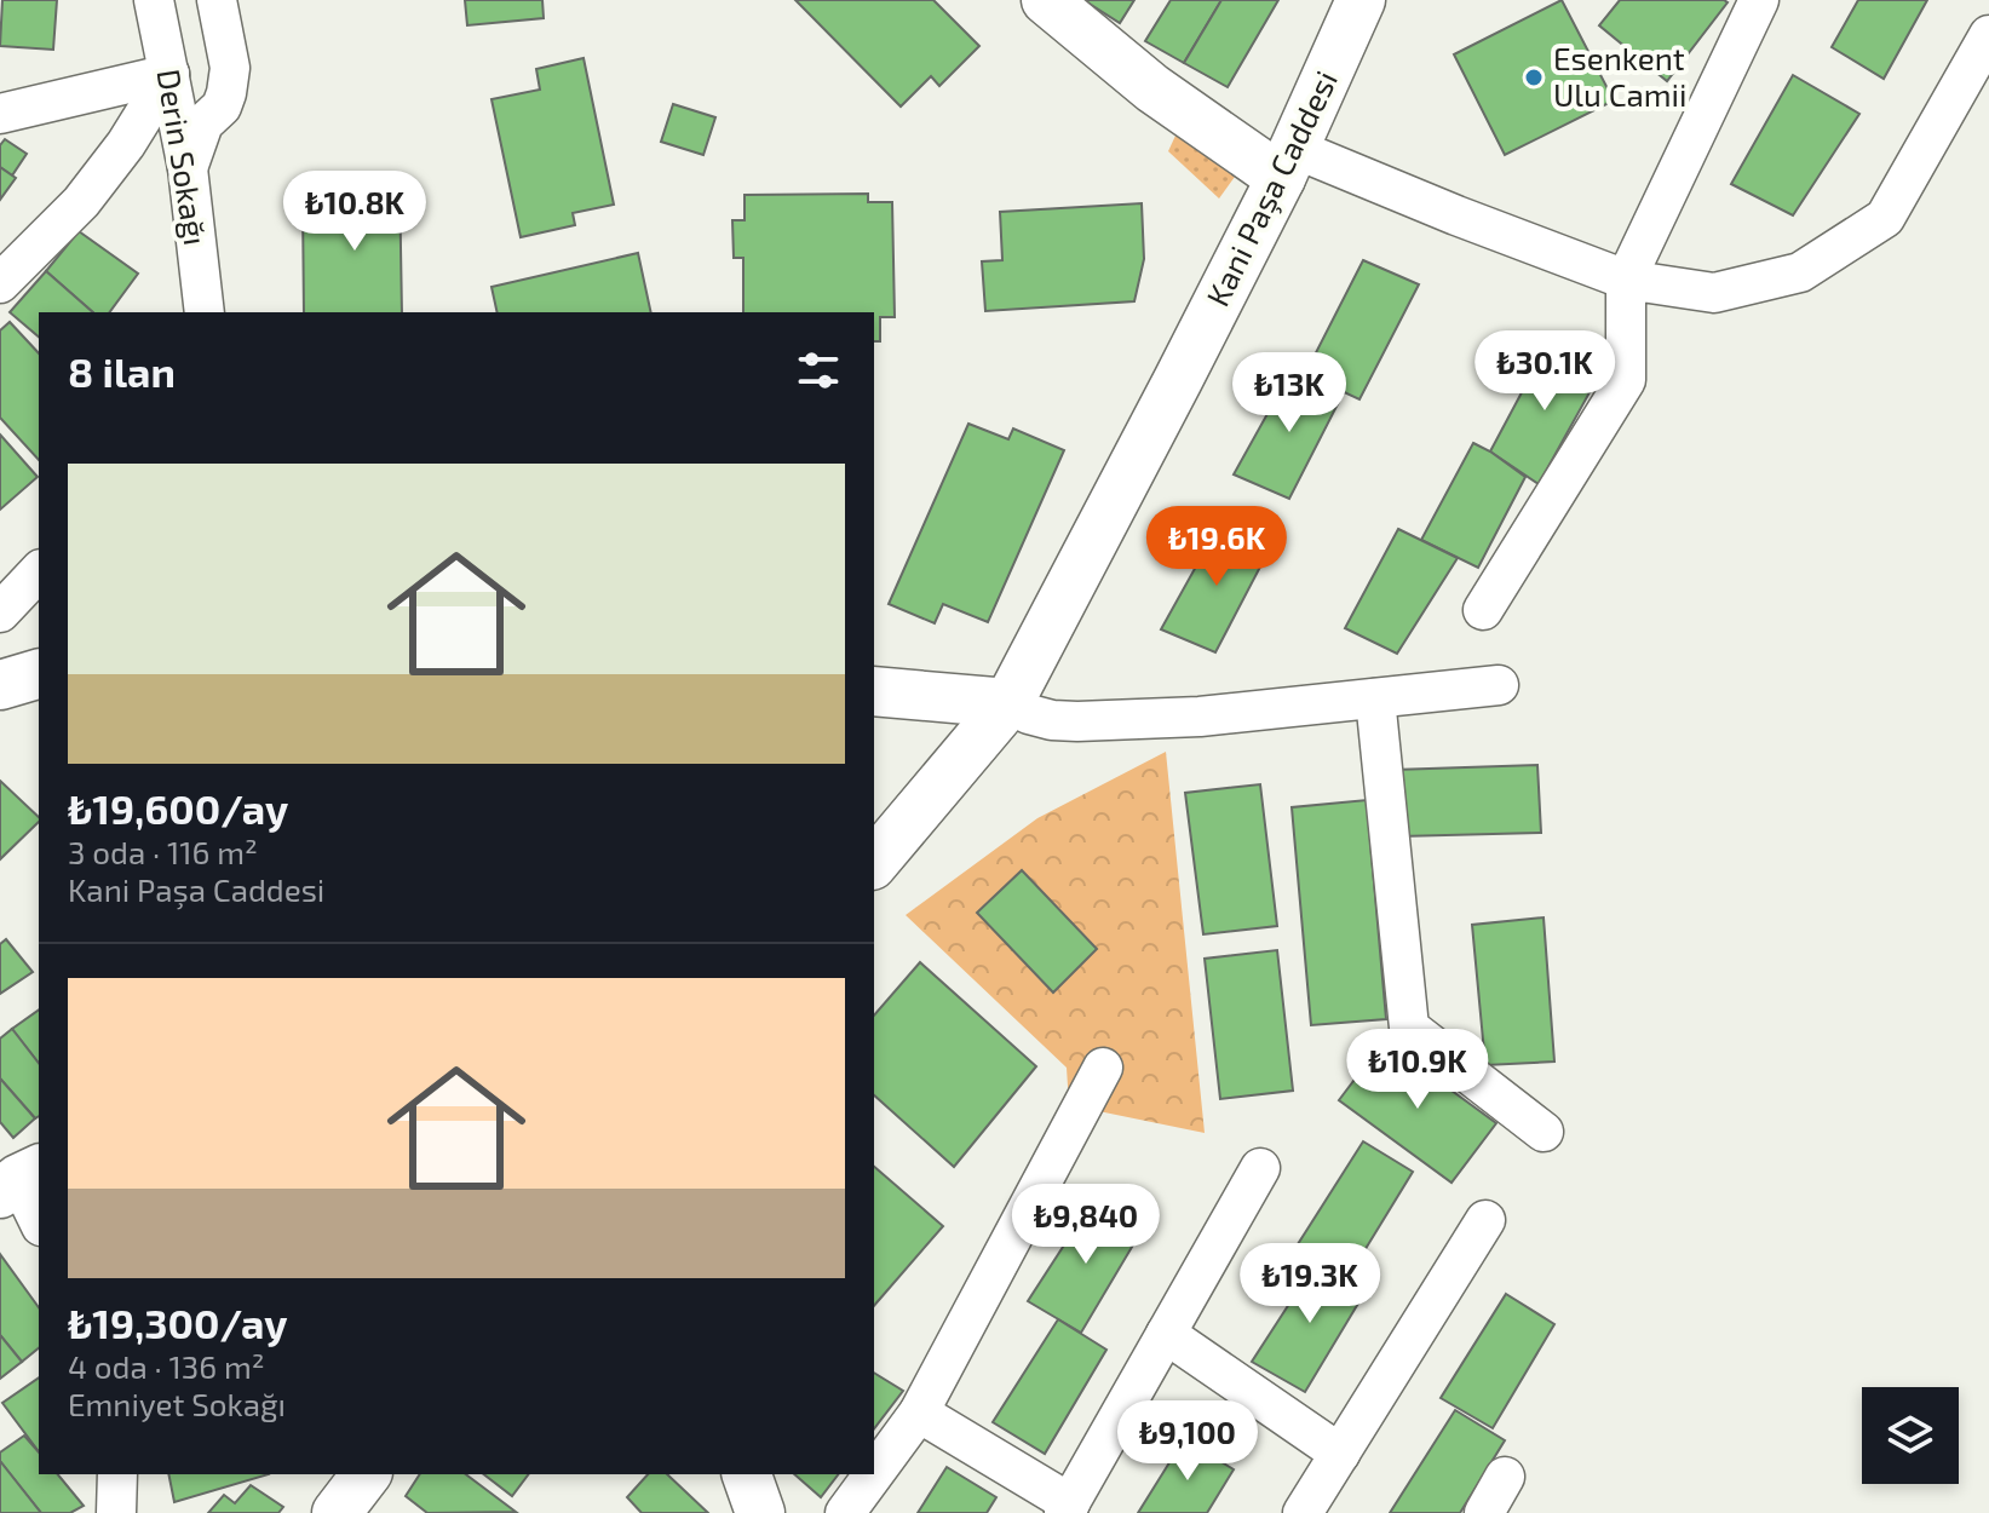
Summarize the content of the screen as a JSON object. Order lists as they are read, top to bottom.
{
  "streets": {
    "street": ["Derin Sokağı", "Kani Paşa Caddesi"]
  },
  "places": ["Esenkent Ulu Camii"],
  "page": {
    "price": [
      "₺10.8K",
      "₺30.1K",
      "₺13K",
      "₺19.6K",
      "₺10.9K",
      "₺9,840",
      "₺19.3K",
      "₺9,100"
    ],
    "heading": "8 ilan",
    "list": [
      {
        "name": "₺19,600/ay",
        "note": "3 oda · 116 m² · Kani Paşa Caddesi"
      },
      {
        "name": "₺19,300/ay",
        "note": "4 oda · 136 m² · Emniyet Sokağı"
      }
    ]
  }
}
